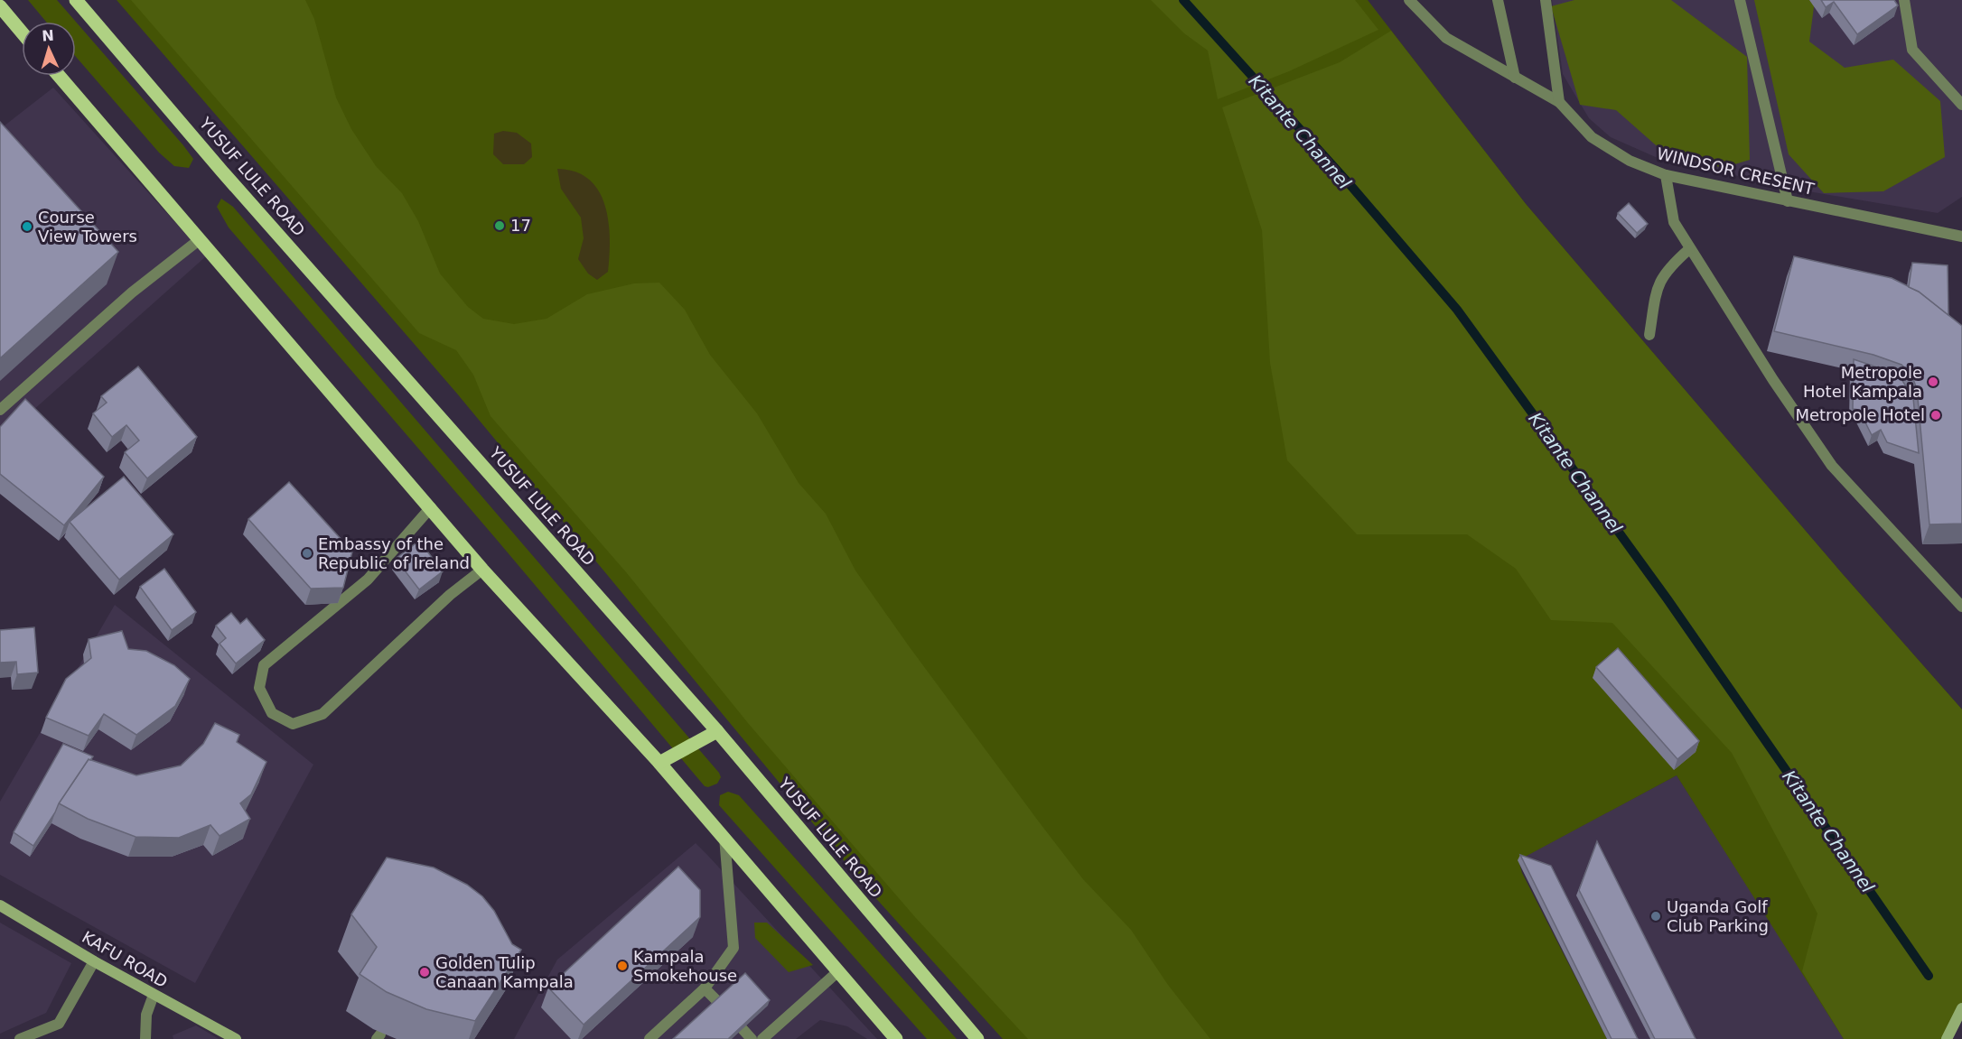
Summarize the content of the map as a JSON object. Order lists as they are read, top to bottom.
{
  "streets": {
    "main road": ["YUSUF LULE ROAD", "KAFU ROAD"],
    "street": ["WINDSOR CRESENT"]
  },
  "water": ["Kitante Channel"],
  "places": [
    "17",
    "Course View Towers",
    "Metropole Hotel Kampala",
    "Metropole Hotel",
    "Embassy of the Republic of Ireland",
    "Uganda Golf Club Parking",
    "Kampala Smokehouse",
    "Golden Tulip Canaan Kampala"
  ],
  "north": "top"
}
